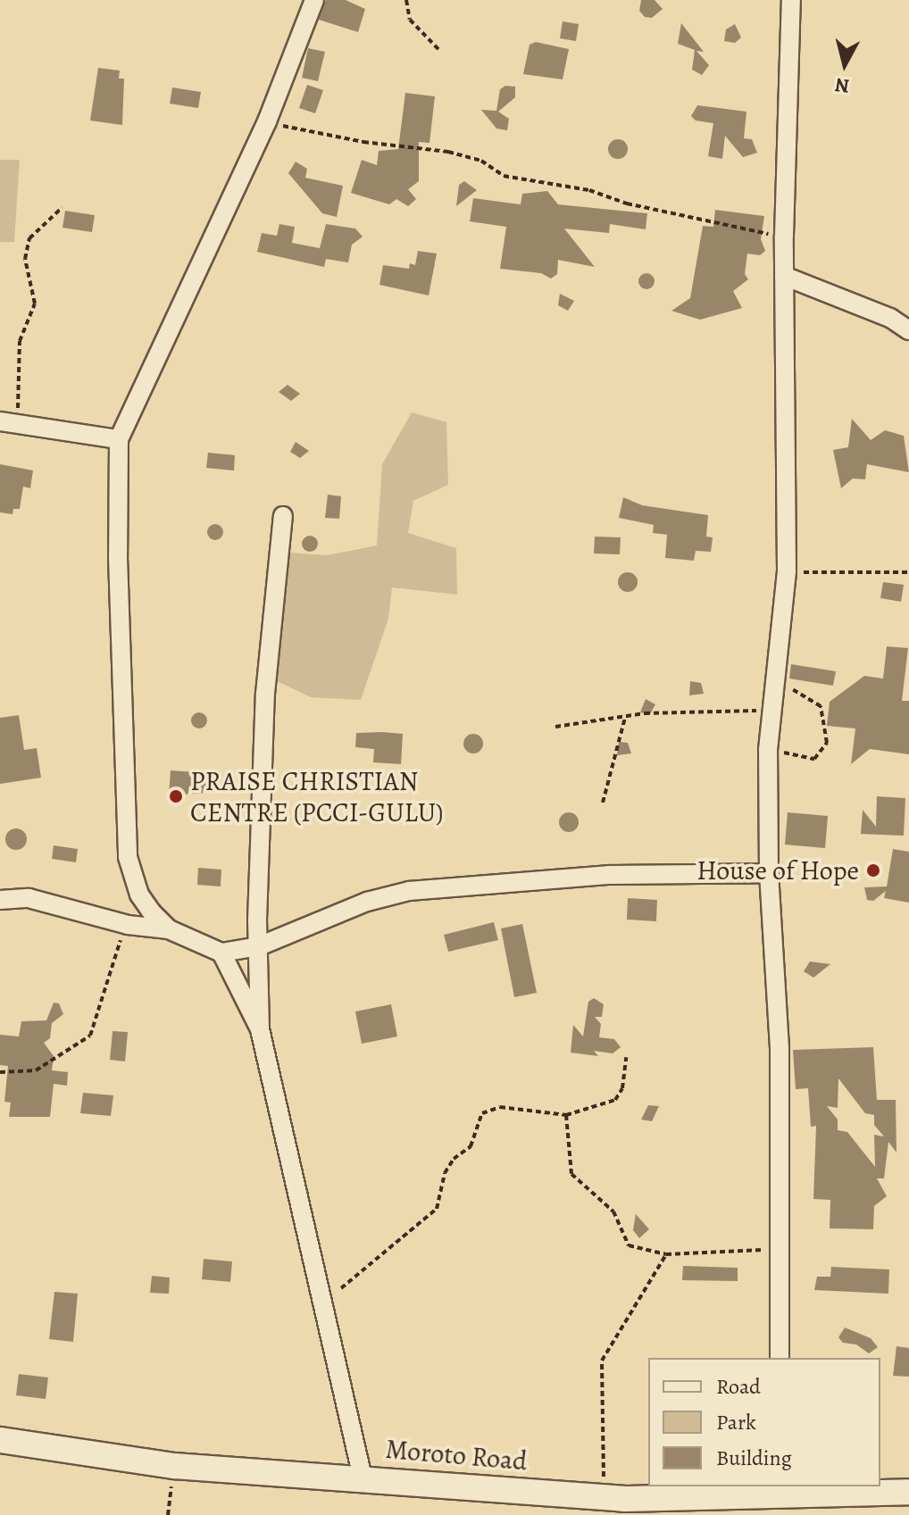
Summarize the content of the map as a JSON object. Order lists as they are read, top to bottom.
{
  "streets": {
    "main road": ["Moroto Road"]
  },
  "places": ["PRAISE CHRISTIAN CENTRE (PCCI-GULU)", "House of Hope"],
  "legend": ["Road", "Park", "Building"],
  "north": "bottom"
}
